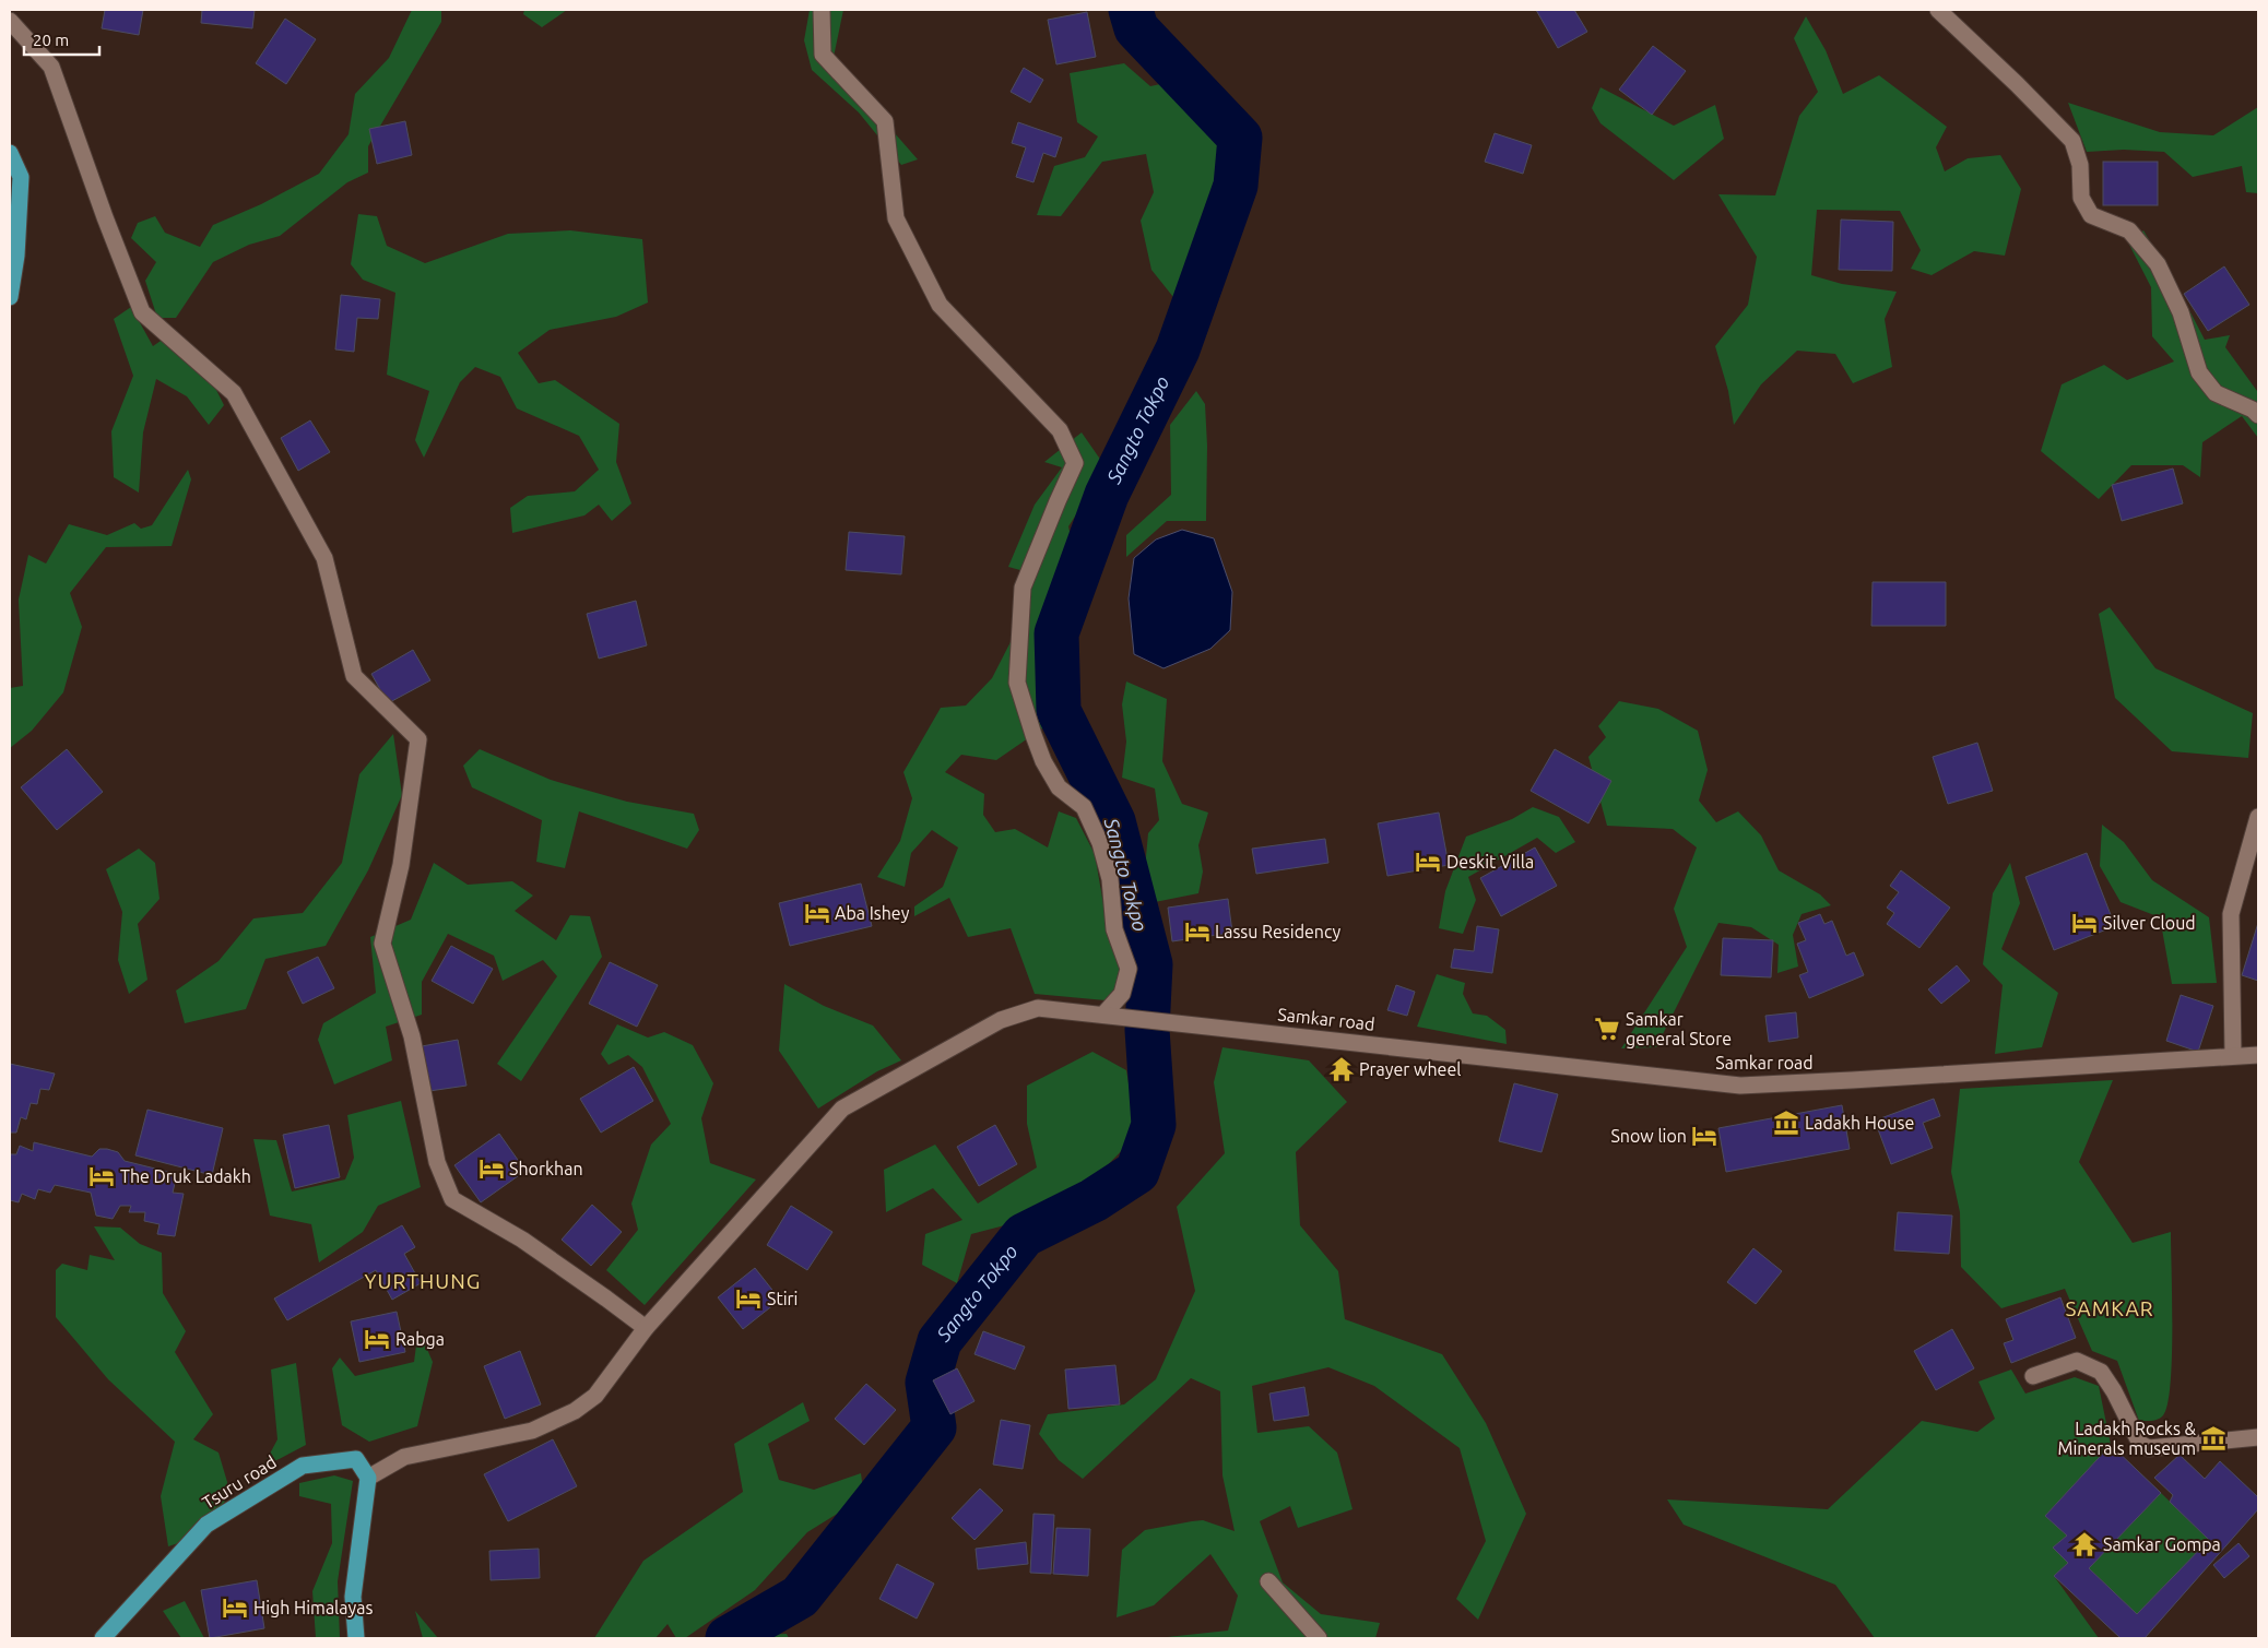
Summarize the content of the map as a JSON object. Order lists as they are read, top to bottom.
{
  "streets": {
    "main road": ["Tsuru road"],
    "street": ["Samkar road"]
  },
  "crossings": [
    ["Samkar road", "Tsuru road"]
  ],
  "districts": ["YURTHUNG", "SAMKAR"],
  "water": ["Sangto Tokpo"],
  "places": {
    "hotel": [
      "Deskit Villa",
      "Aba Ishey",
      "Silver Cloud",
      "Lassu Residency",
      "Snow lion",
      "Shorkhan",
      "The Druk Ladakh",
      "Stiri",
      "Rabga",
      "High Himalayas"
    ],
    "supermarket": ["Samkar general Store"],
    "temple": ["Prayer wheel", "Samkar Gompa"],
    "museum": ["Ladakh House", "Ladakh Rocks & Minerals museum"]
  },
  "scale_bar": "20 m"
}
